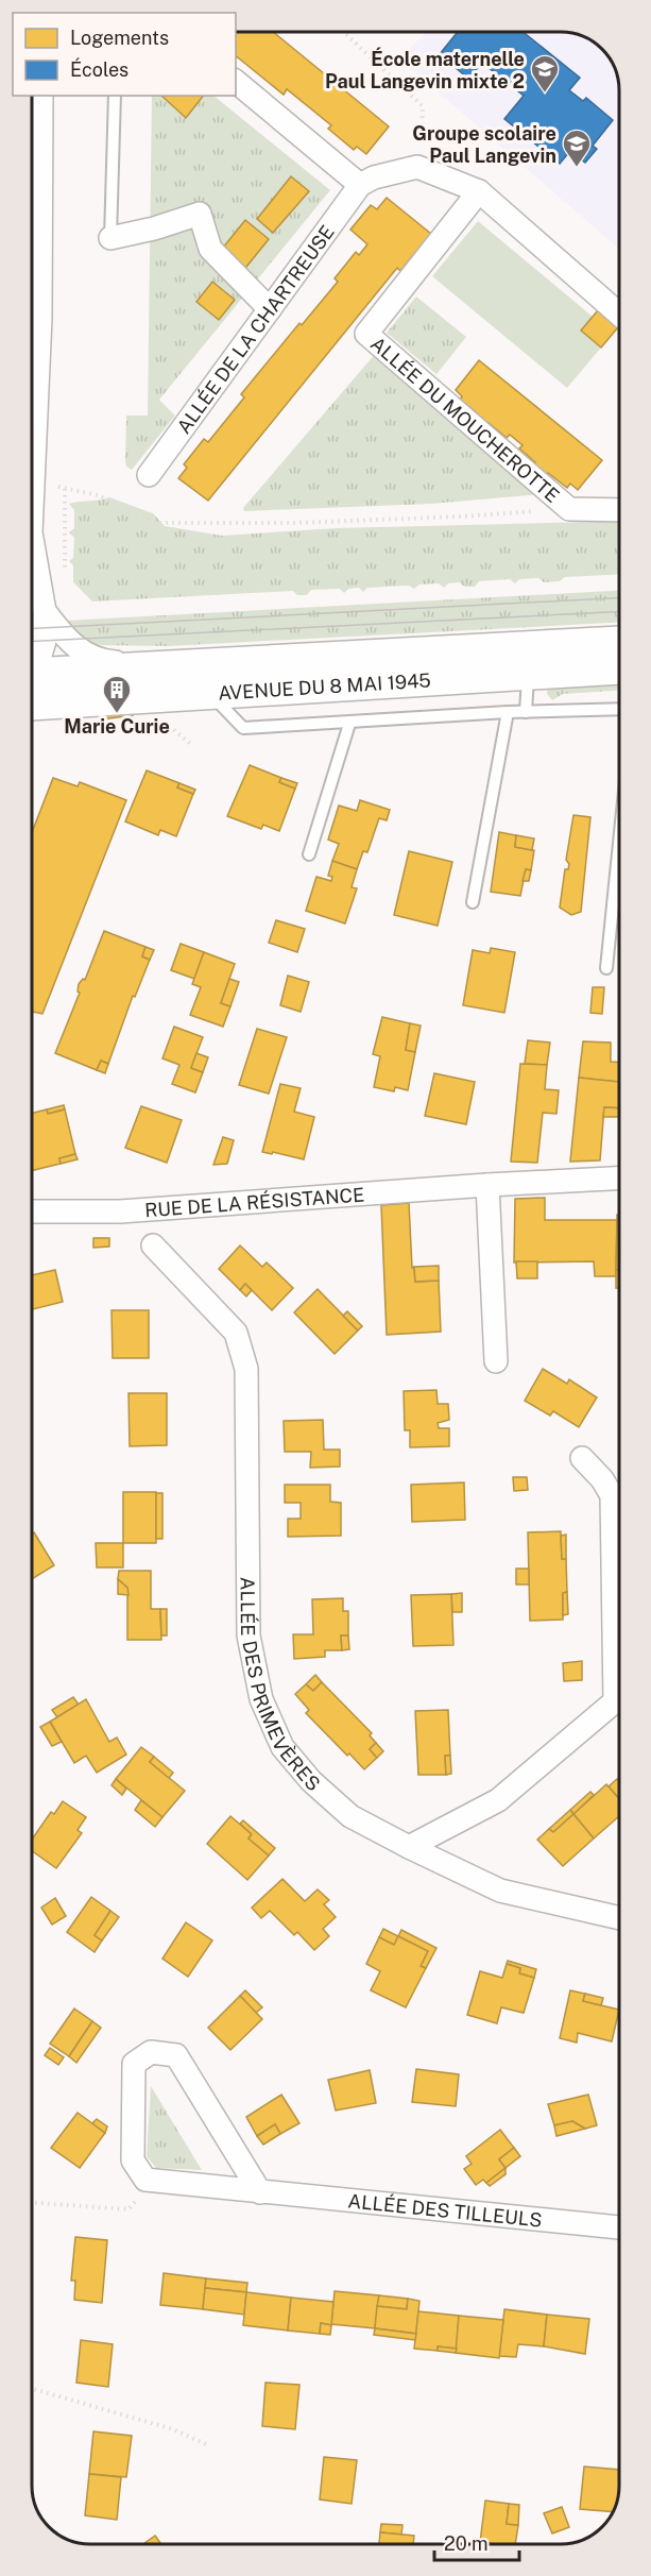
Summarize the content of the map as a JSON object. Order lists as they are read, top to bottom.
{
  "streets": {
    "main road": ["AVENUE DU 8 MAI 1945"],
    "street": [
      "ALLÉE DE LA CHARTREUSE",
      "ALLÉE DU MOUCHEROTTE",
      "RUE DE LA RÉSISTANCE",
      "ALLÉE DES PRIMEVÈRES",
      "ALLÉE DES TILLEULS"
    ]
  },
  "places": {
    "school or university": ["École maternelle Paul Langevin mixte 2", "Groupe scolaire Paul Langevin"],
    "building": ["Marie Curie"]
  },
  "legend": ["Logements", "Écoles"],
  "scale_bar": "20 m"
}
